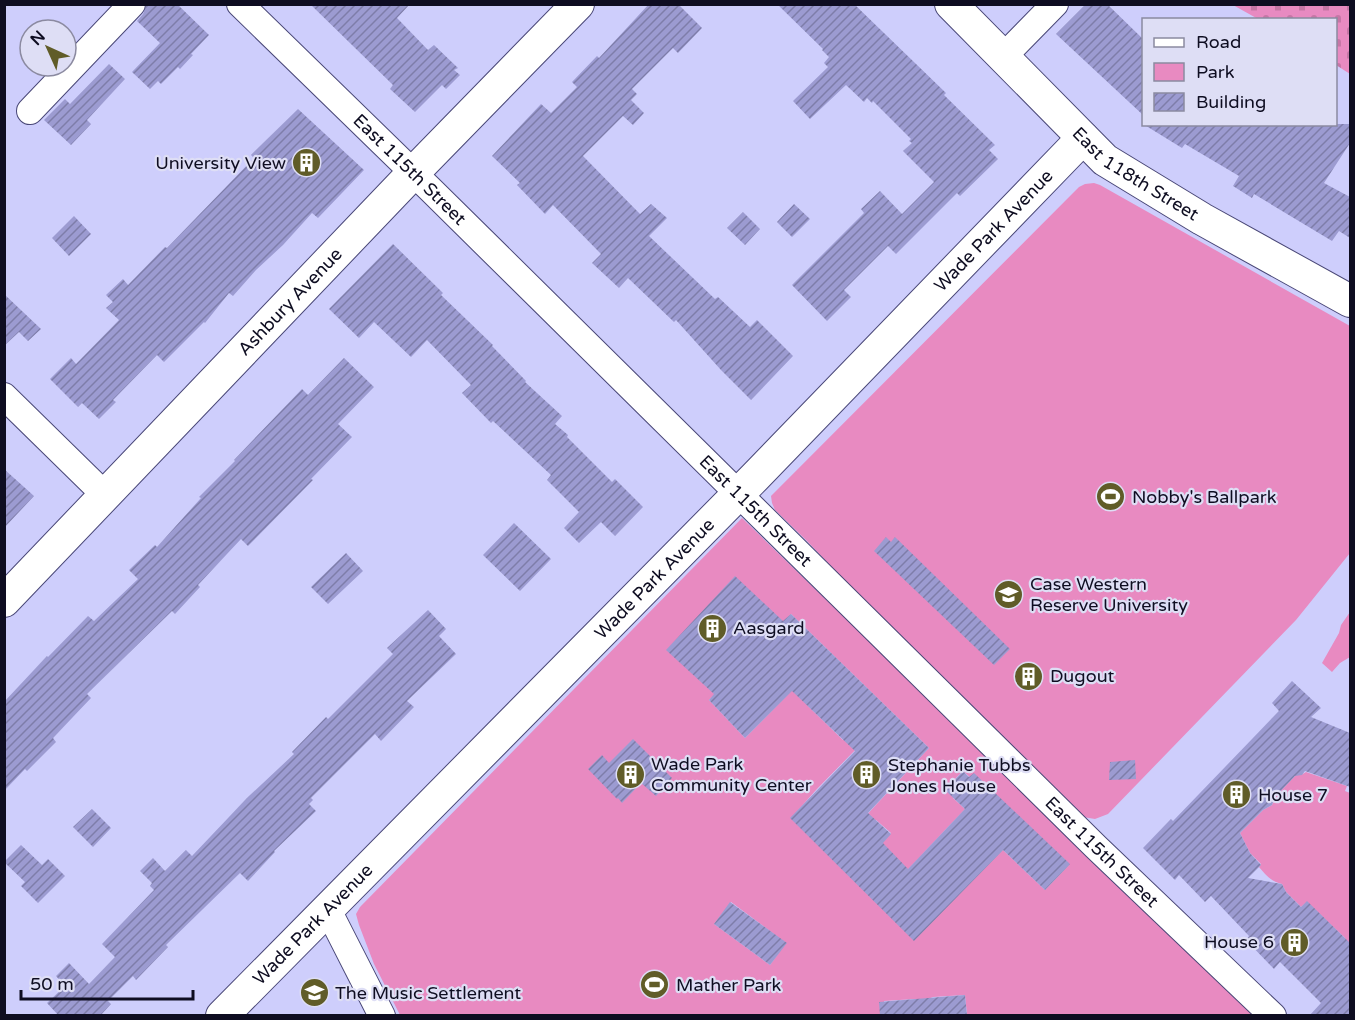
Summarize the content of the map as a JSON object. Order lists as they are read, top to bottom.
{
  "streets": {
    "street": [
      "East 115th Street",
      "East 118th Street",
      "Wade Park Avenue",
      "Ashbury Avenue"
    ]
  },
  "crossings": [
    ["East 115th Street", "Wade Park Avenue"],
    ["East 115th Street", "Ashbury Avenue"],
    ["East 118th Street", "Wade Park Avenue"]
  ],
  "places": {
    "building": [
      "University View",
      "Aasgard",
      "Dugout",
      "Wade Park Community Center",
      "Stephanie Tubbs Jones House",
      "House 7",
      "House 6"
    ],
    "sports": ["Nobby's Ballpark", "Mather Park"],
    "school or university": ["Case Western Reserve University", "The Music Settlement"]
  },
  "legend": ["Road", "Park", "Building"],
  "scale_bar": "50 m",
  "north": "top left"
}
